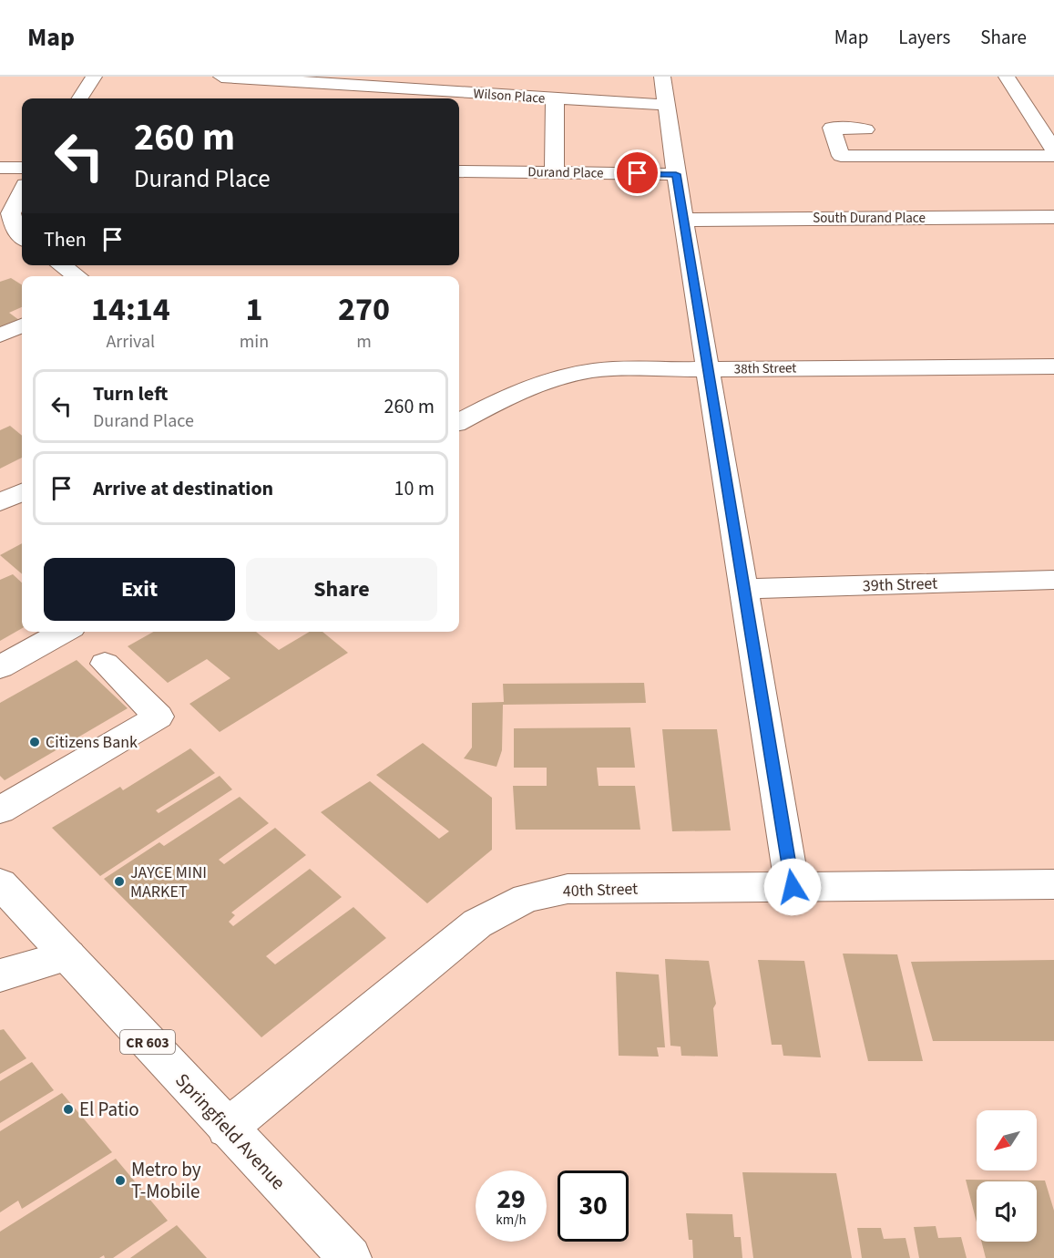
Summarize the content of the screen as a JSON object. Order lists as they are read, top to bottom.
{
  "streets": {
    "street": [
      "Wilson Place",
      "Durand Place",
      "South Durand Place",
      "38th Street",
      "39th Street",
      "40th Street",
      "CR 603",
      "Springfield Avenue"
    ]
  },
  "crossings": [
    ["40th Street", "Springfield Avenue"]
  ],
  "places": [
    "Citizens Bank",
    "JAYCE MINI MARKET",
    "El Patio",
    "Metro by T-Mobile"
  ],
  "north": "bottom left",
  "page": {
    "header": "Map",
    "nav": ["Map", "Layers", "Share"],
    "turn": ["260 m", "Durand Place"],
    "then": "Then",
    "eta": [
      "14:14",
      "Arrival",
      "1",
      "min",
      "270",
      "m"
    ],
    "list": [
      {
        "name": "Turn left",
        "note": "Durand Place",
        "value": "260 m"
      },
      {
        "name": "Arrive at destination",
        "value": "10 m"
      }
    ],
    "buttons": ["Exit", "Share"],
    "speed": "29 km/h",
    "limit": "30"
  }
}
